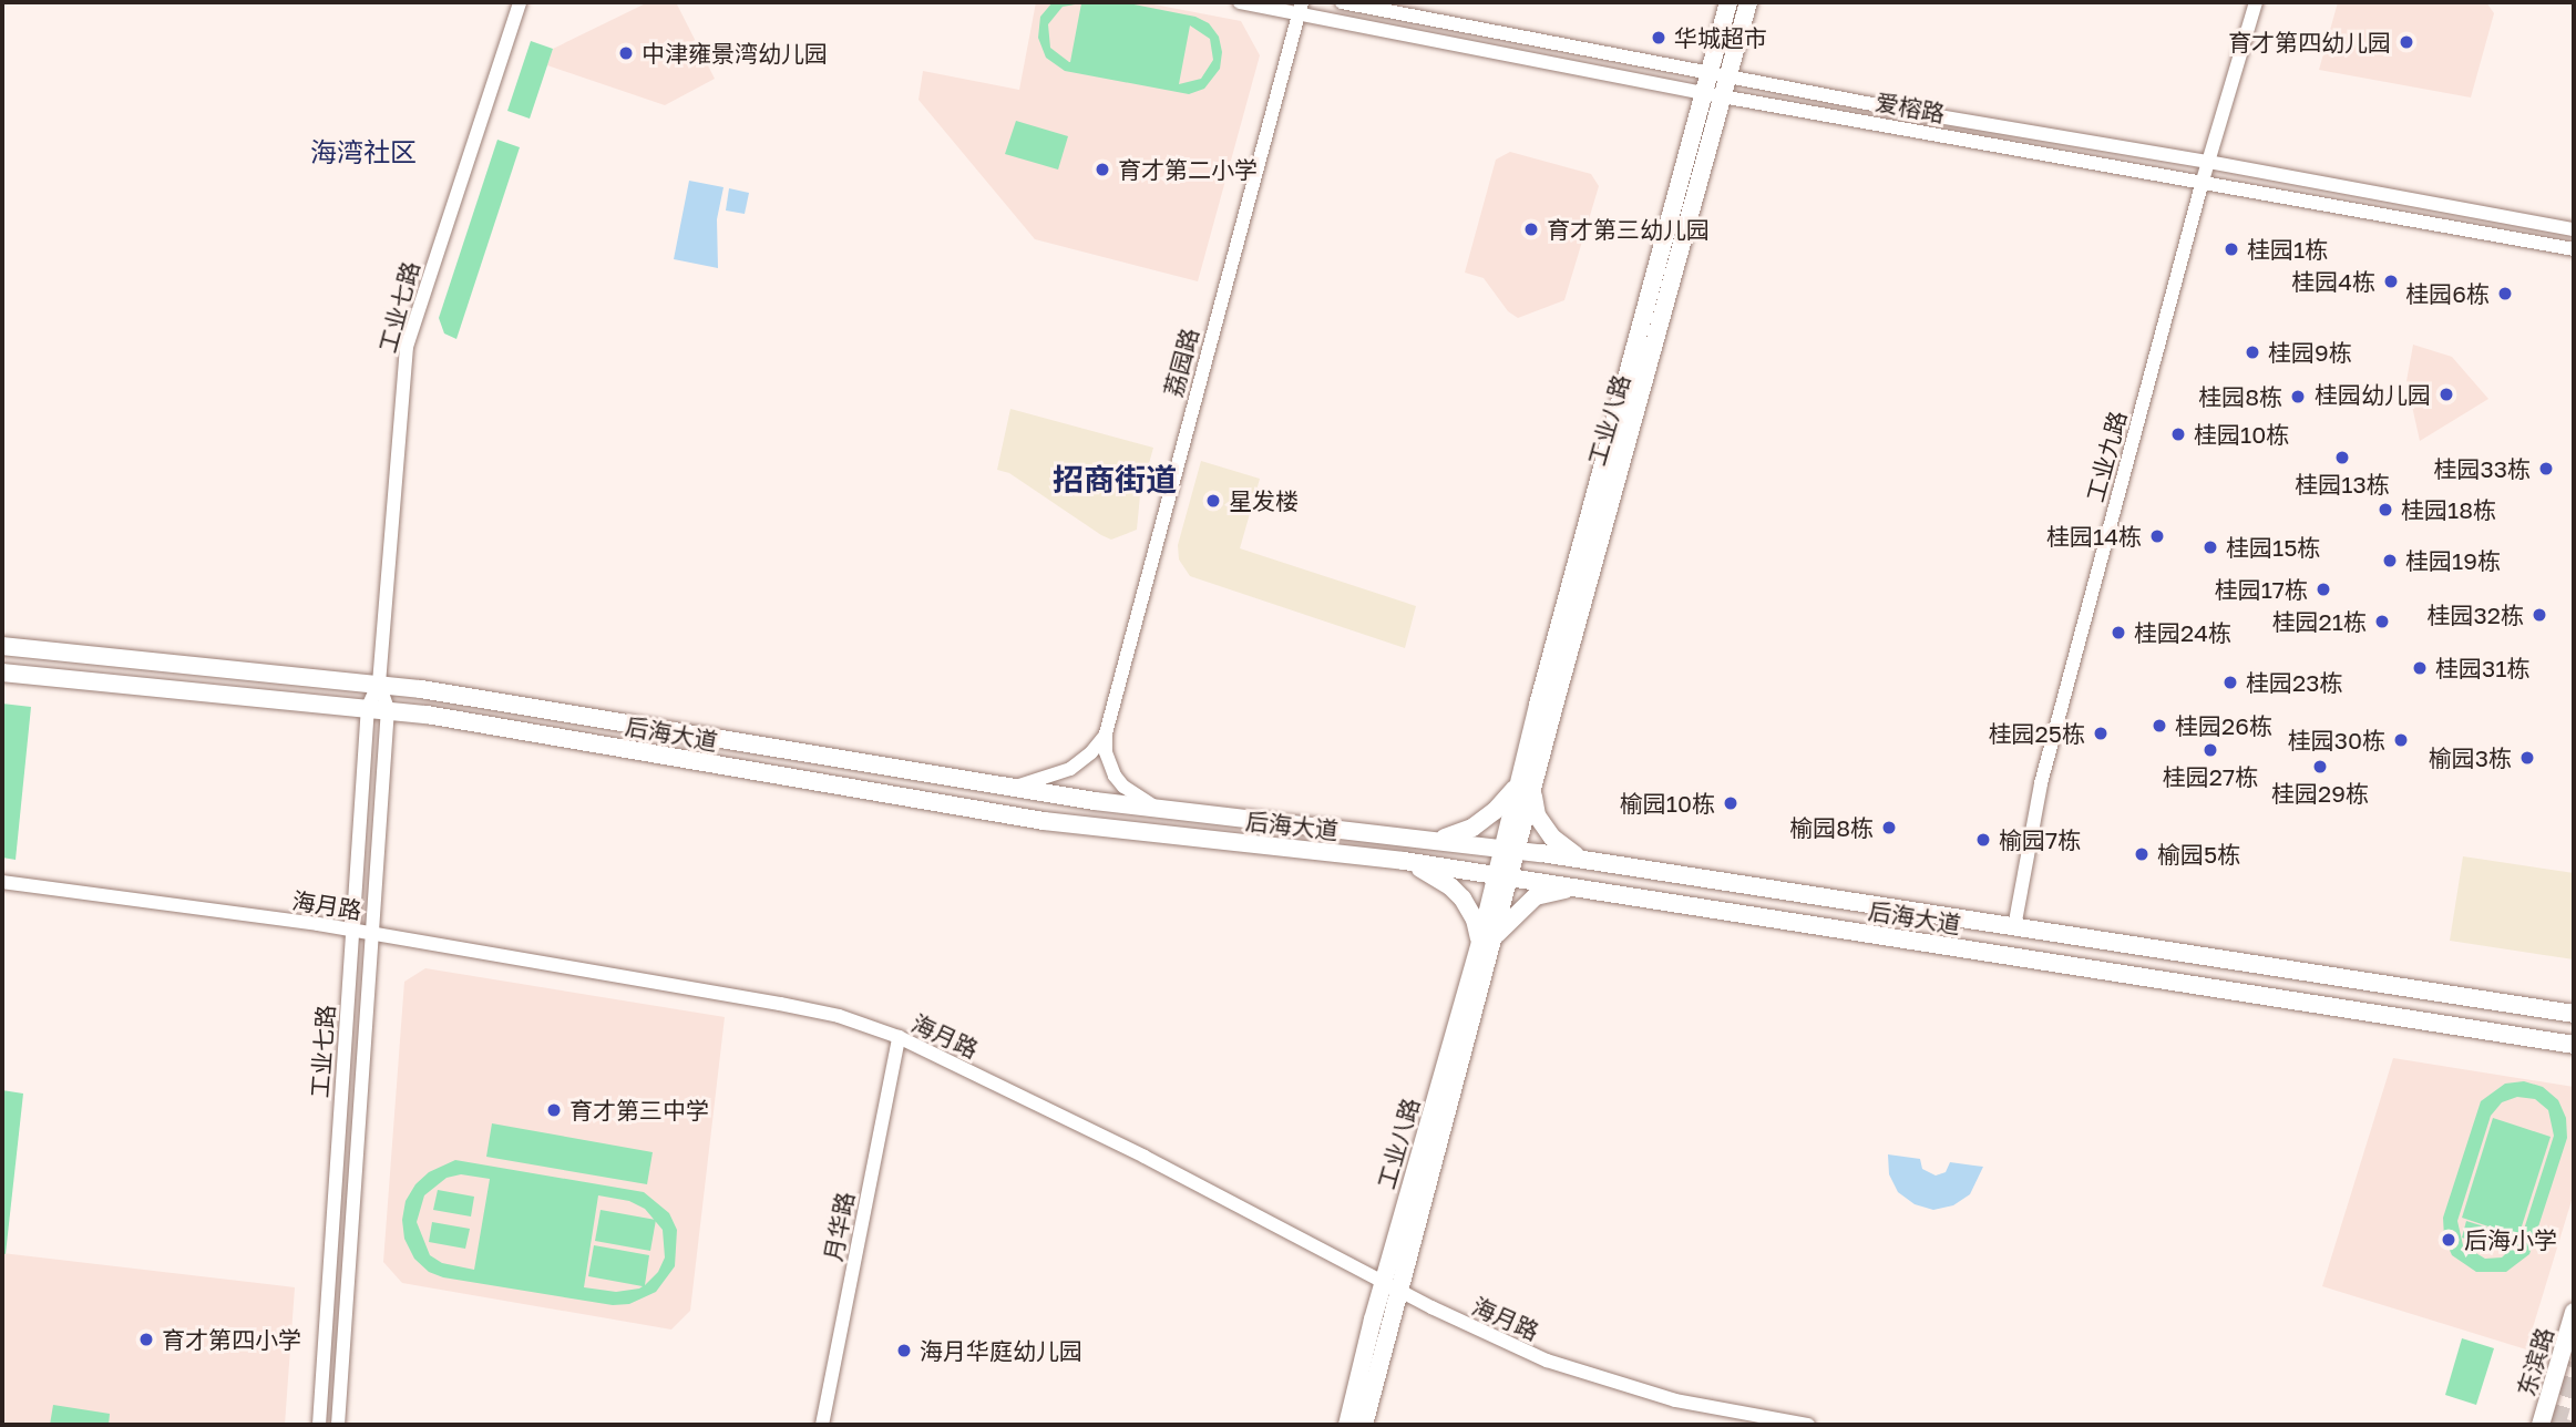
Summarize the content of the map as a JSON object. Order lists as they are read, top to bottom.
{
  "streets": {
    "main road": ["工业八路", "后海大道", "东滨路"],
    "street": [
      "爱榕路",
      "工业七路",
      "荔园路",
      "工业九路",
      "海月路",
      "月华路"
    ]
  },
  "crossings": [
    ["爱榕路", "荔园路"],
    ["爱榕路", "工业八路"],
    ["爱榕路", "工业九路"],
    ["工业七路", "后海大道"],
    ["工业七路", "海月路"],
    ["荔园路", "后海大道"],
    ["工业八路", "后海大道"],
    ["工业八路", "海月路"],
    ["工业九路", "后海大道"],
    ["海月路", "月华路"]
  ],
  "districts": ["海湾社区", "招商街道"],
  "places": [
    "华城超市",
    "育才第四幼儿园",
    "中津雍景湾幼儿园",
    "育才第二小学",
    "育才第三幼儿园",
    "桂园1栋",
    "桂园4栋",
    "桂园6栋",
    "桂园9栋",
    "桂园幼儿园",
    "桂园8栋",
    "桂园10栋",
    "桂园13栋",
    "桂园33栋",
    "星发楼",
    "桂园18栋",
    "桂园14栋",
    "桂园15栋",
    "桂园19栋",
    "桂园17栋",
    "桂园32栋",
    "桂园21栋",
    "桂园24栋",
    "桂园31栋",
    "桂园23栋",
    "桂园26栋",
    "桂园25栋",
    "桂园30栋",
    "桂园27栋",
    "榆园3栋",
    "桂园29栋",
    "榆园10栋",
    "榆园8栋",
    "榆园7栋",
    "榆园5栋",
    "育才第三中学",
    "后海小学",
    "育才第四小学",
    "海月华庭幼儿园"
  ]
}
